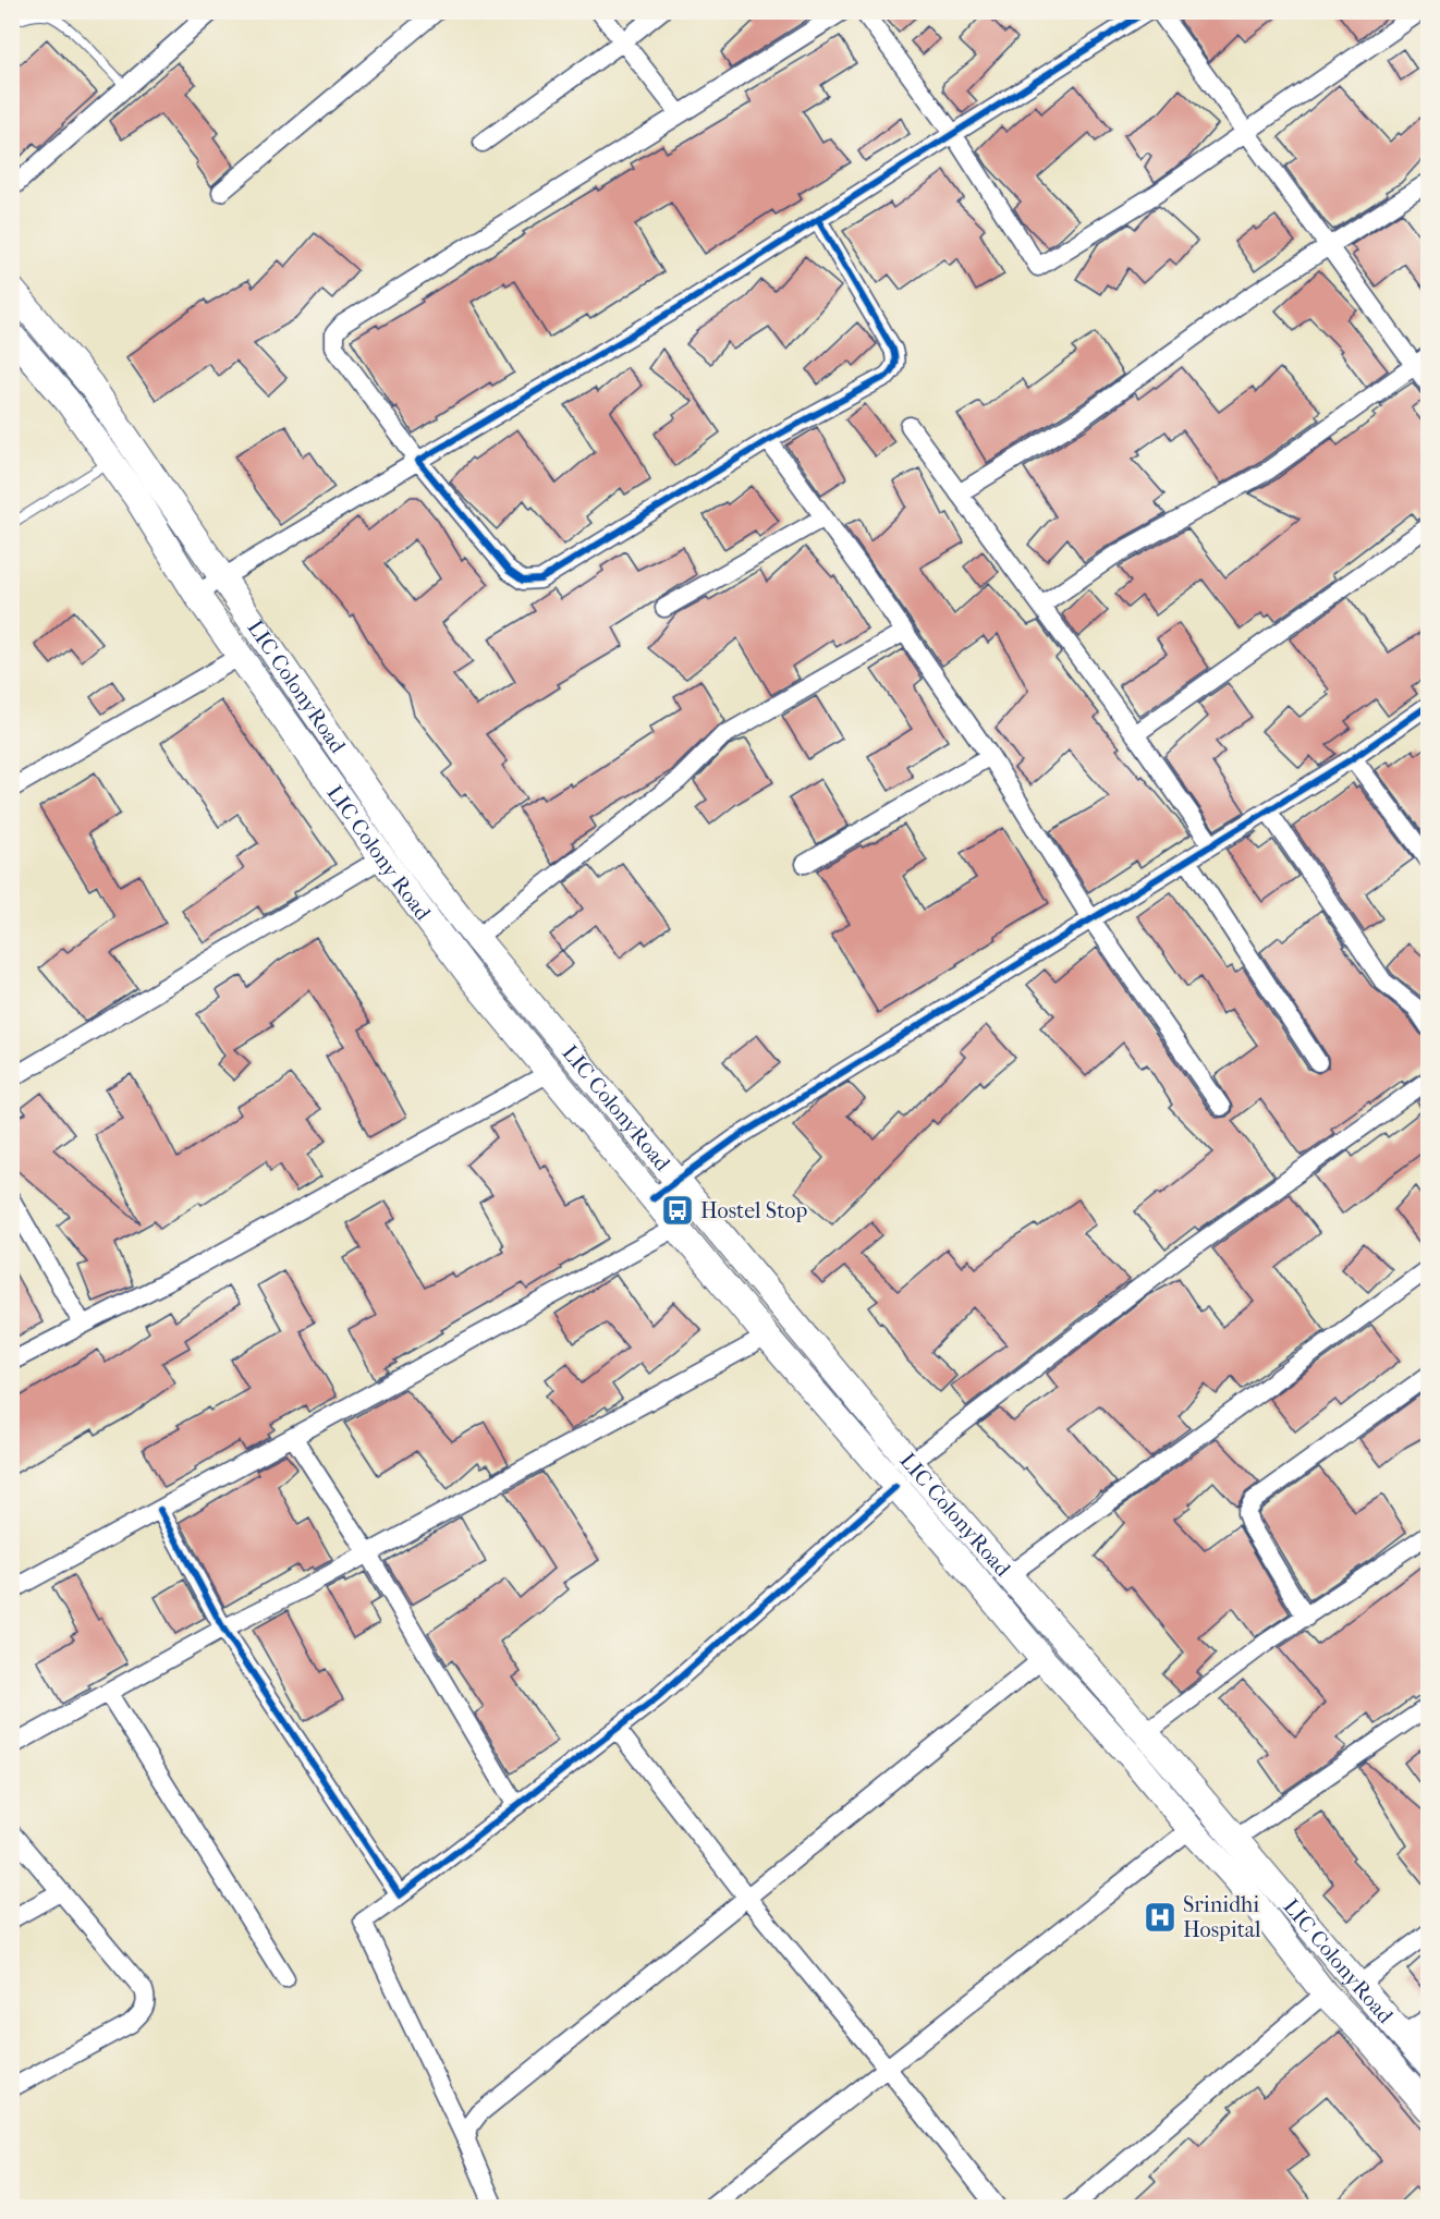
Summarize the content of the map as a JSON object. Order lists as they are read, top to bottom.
{
  "streets": {
    "main road": ["LIC ColonyRoad", "LIC Colony Road"]
  },
  "crossings": [
    ["LIC ColonyRoad", "LIC Colony Road"]
  ],
  "places": {
    "bus stop": ["Hostel Stop"],
    "hospital": ["Srinidhi Hospital"]
  }
}
